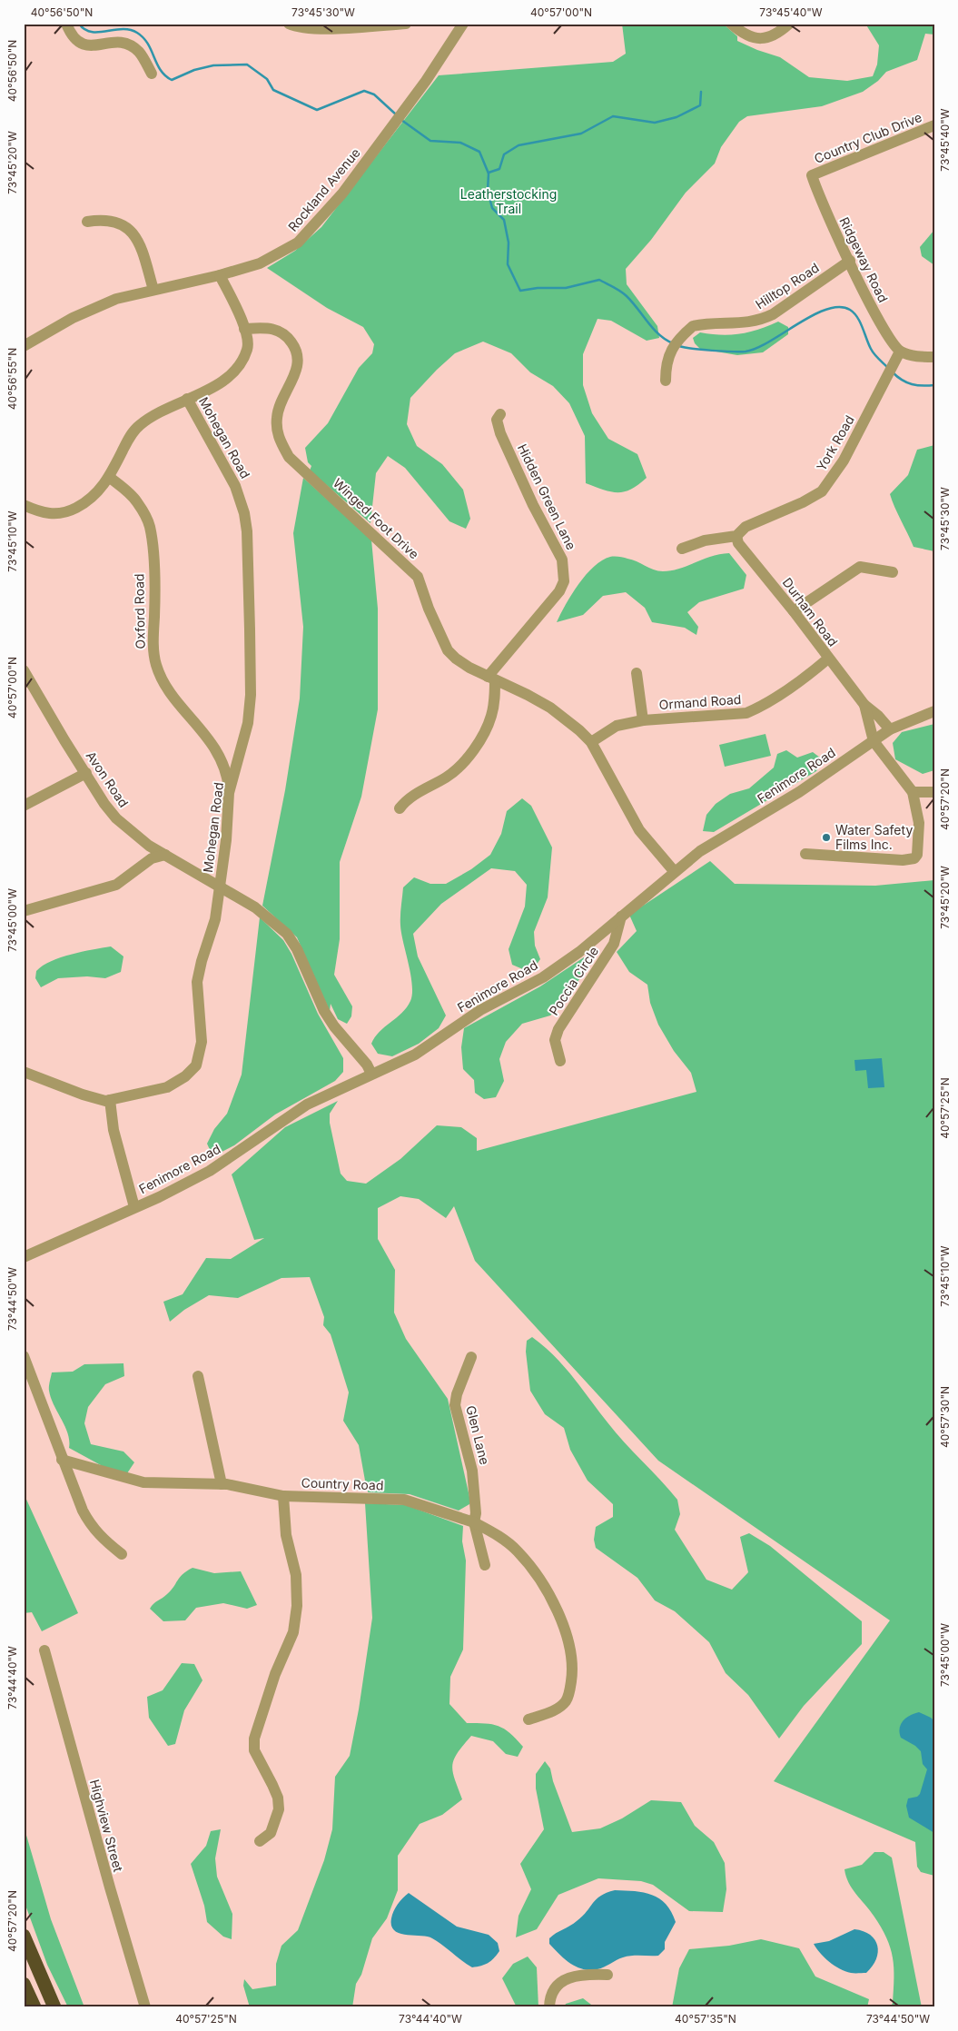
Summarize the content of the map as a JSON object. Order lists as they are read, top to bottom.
{
  "streets": {
    "street": [
      "Country Club Drive",
      "Rockland Avenue",
      "Ridgeway Road",
      "Hilltop Road",
      "Mohegan Road",
      "York Road",
      "Hidden Green Lane",
      "Winged Foot Drive",
      "Oxford Road",
      "Durham Road",
      "Ormand Road",
      "Fenimore Road",
      "Avon Road",
      "Poccia Circle",
      "Glen Lane",
      "Country Road",
      "Highview Street"
    ]
  },
  "crossings": [
    ["Country Club Drive", "Ridgeway Road"],
    ["Ridgeway Road", "Hilltop Road"],
    ["Ridgeway Road", "York Road"],
    ["Mohegan Road", "Oxford Road"],
    ["Mohegan Road", "Avon Road"],
    ["York Road", "Durham Road"],
    ["Hidden Green Lane", "Winged Foot Drive"],
    ["Winged Foot Drive", "Ormand Road"],
    ["Winged Foot Drive", "Fenimore Road"],
    ["Durham Road", "Ormand Road"],
    ["Durham Road", "Fenimore Road"],
    ["Fenimore Road", "Avon Road"],
    ["Fenimore Road", "Poccia Circle"],
    ["Glen Lane", "Country Road"]
  ],
  "parks": ["Leatherstocking Trail"],
  "places": ["Water Safety Films Inc."],
  "coordinates": [
    "40°56'50\"N",
    "73°45'30\"W",
    "40°57'00\"N",
    "73°45'40\"W",
    "73°45'20\"W",
    "40°56'55\"N",
    "73°45'10\"W",
    "40°57'20\"N",
    "73°45'00\"W",
    "40°57'25\"N",
    "73°44'50\"W",
    "40°57'30\"N",
    "73°44'40\"W",
    "40°57'35\"N"
  ]
}
